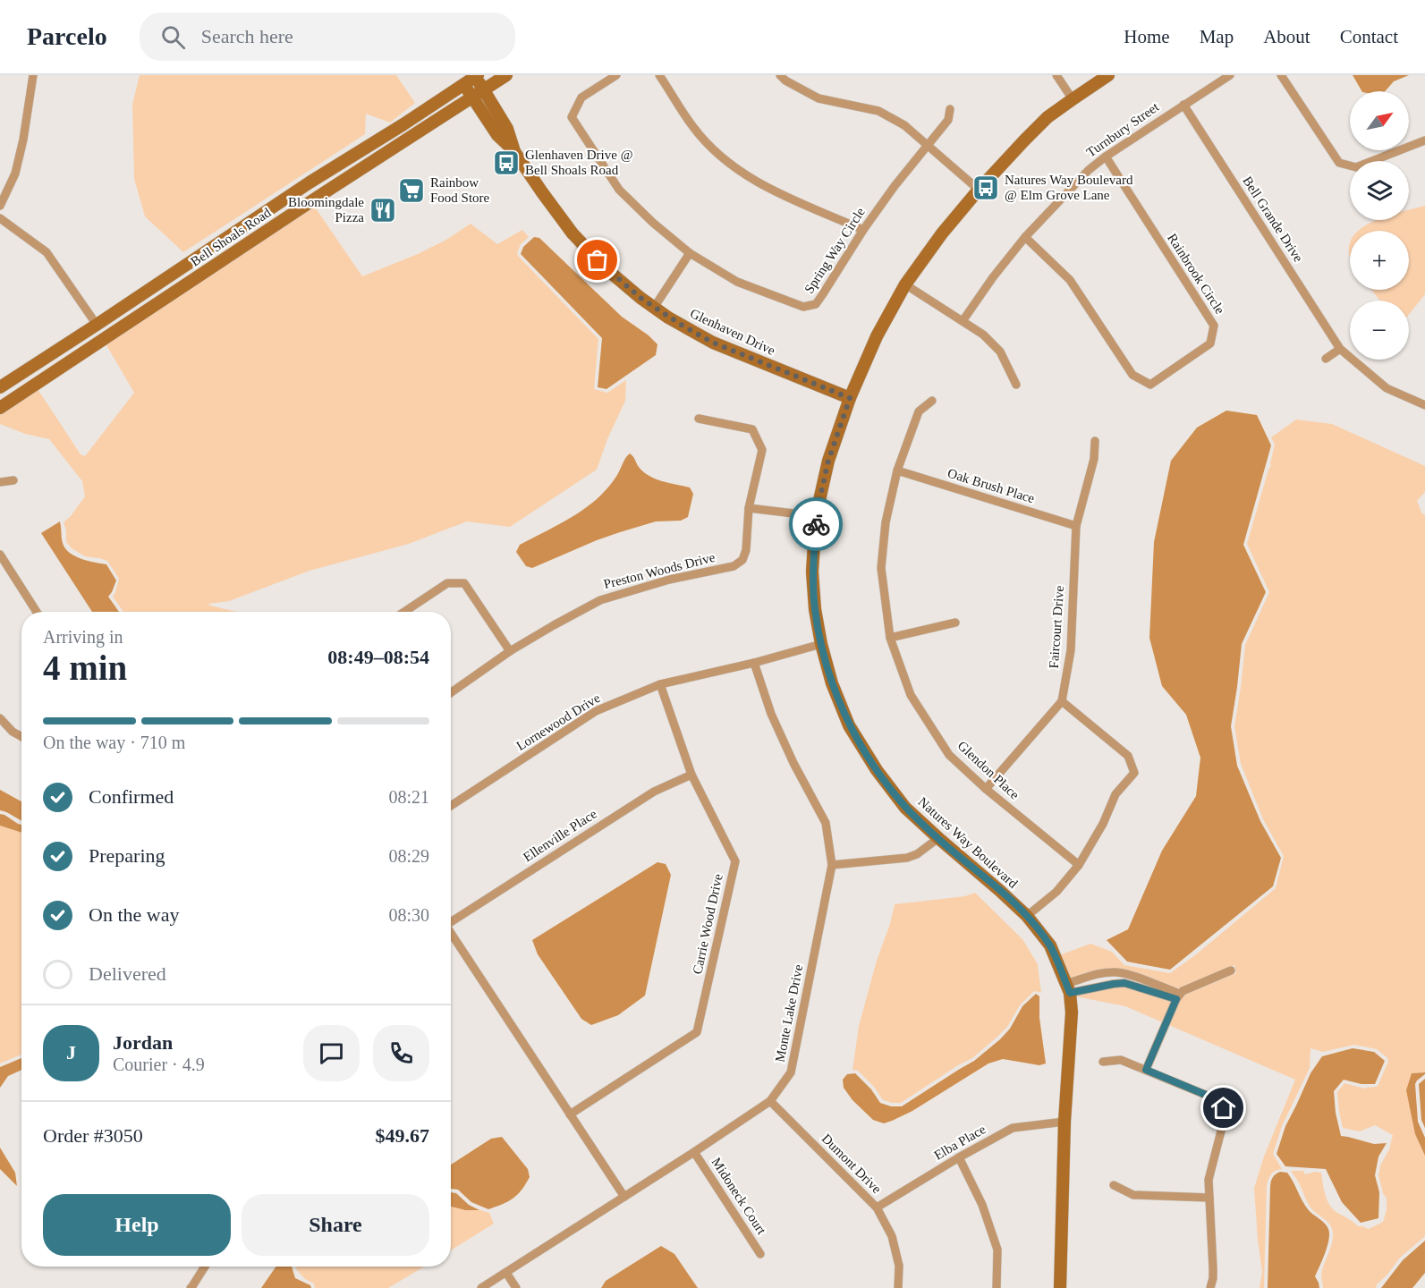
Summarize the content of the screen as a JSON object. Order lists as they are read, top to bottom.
{
  "streets": {
    "street": [
      "Turnbury Street",
      "Bell Grande Drive",
      "Bell Shoals Road",
      "Spring Way Circle",
      "Rainbrook Circle",
      "Glenhaven Drive",
      "Oak Brush Place",
      "Preston Woods Drive",
      "Faircourt Drive",
      "Lornewood Drive",
      "Glendon Place",
      "Ellenville Place",
      "Natures Way Boulevard",
      "Carrie Wood Drive",
      "Monte Lake Drive",
      "Elba Place",
      "Dumont Drive",
      "Midoneck Court"
    ]
  },
  "crossings": [
    ["Turnbury Street", "Bell Grande Drive"],
    ["Turnbury Street", "Rainbrook Circle"],
    ["Bell Shoals Road", "Glenhaven Drive"],
    ["Glenhaven Drive", "Natures Way Boulevard"],
    ["Oak Brush Place", "Faircourt Drive"],
    ["Oak Brush Place", "Glendon Place"],
    ["Lornewood Drive", "Natures Way Boulevard"],
    ["Lornewood Drive", "Carrie Wood Drive"],
    ["Lornewood Drive", "Monte Lake Drive"],
    ["Ellenville Place", "Carrie Wood Drive"],
    ["Natures Way Boulevard", "Elba Place"],
    ["Monte Lake Drive", "Dumont Drive"],
    ["Monte Lake Drive", "Midoneck Court"],
    ["Elba Place", "Dumont Drive"]
  ],
  "places": {
    "bus stop": ["Glenhaven Drive @ Bell Shoals Road", "Natures Way Boulevard @ Elm Grove Lane"],
    "supermarket": ["Rainbow Food Store"],
    "restaurant": ["Bloomingdale Pizza"]
  },
  "north": "top right",
  "page": {
    "header": "Parcelo",
    "search": "Search here",
    "nav": [
      "Home",
      "Map",
      "About",
      "Contact"
    ],
    "map_buttons": ["+", "−"],
    "heading": ["4 min", "Arriving in", "08:49–08:54"],
    "panel": [
      "Jordan",
      "Courier · 4.9",
      "Order #3050",
      "$49.67"
    ],
    "bar": "On the way · 710 m",
    "list": [
      ["Confirmed", "08:21"],
      ["Preparing", "08:29"],
      ["On the way", "08:30"],
      "Delivered"
    ],
    "round": "J",
    "buttons": ["Help", "Share"]
  }
}
